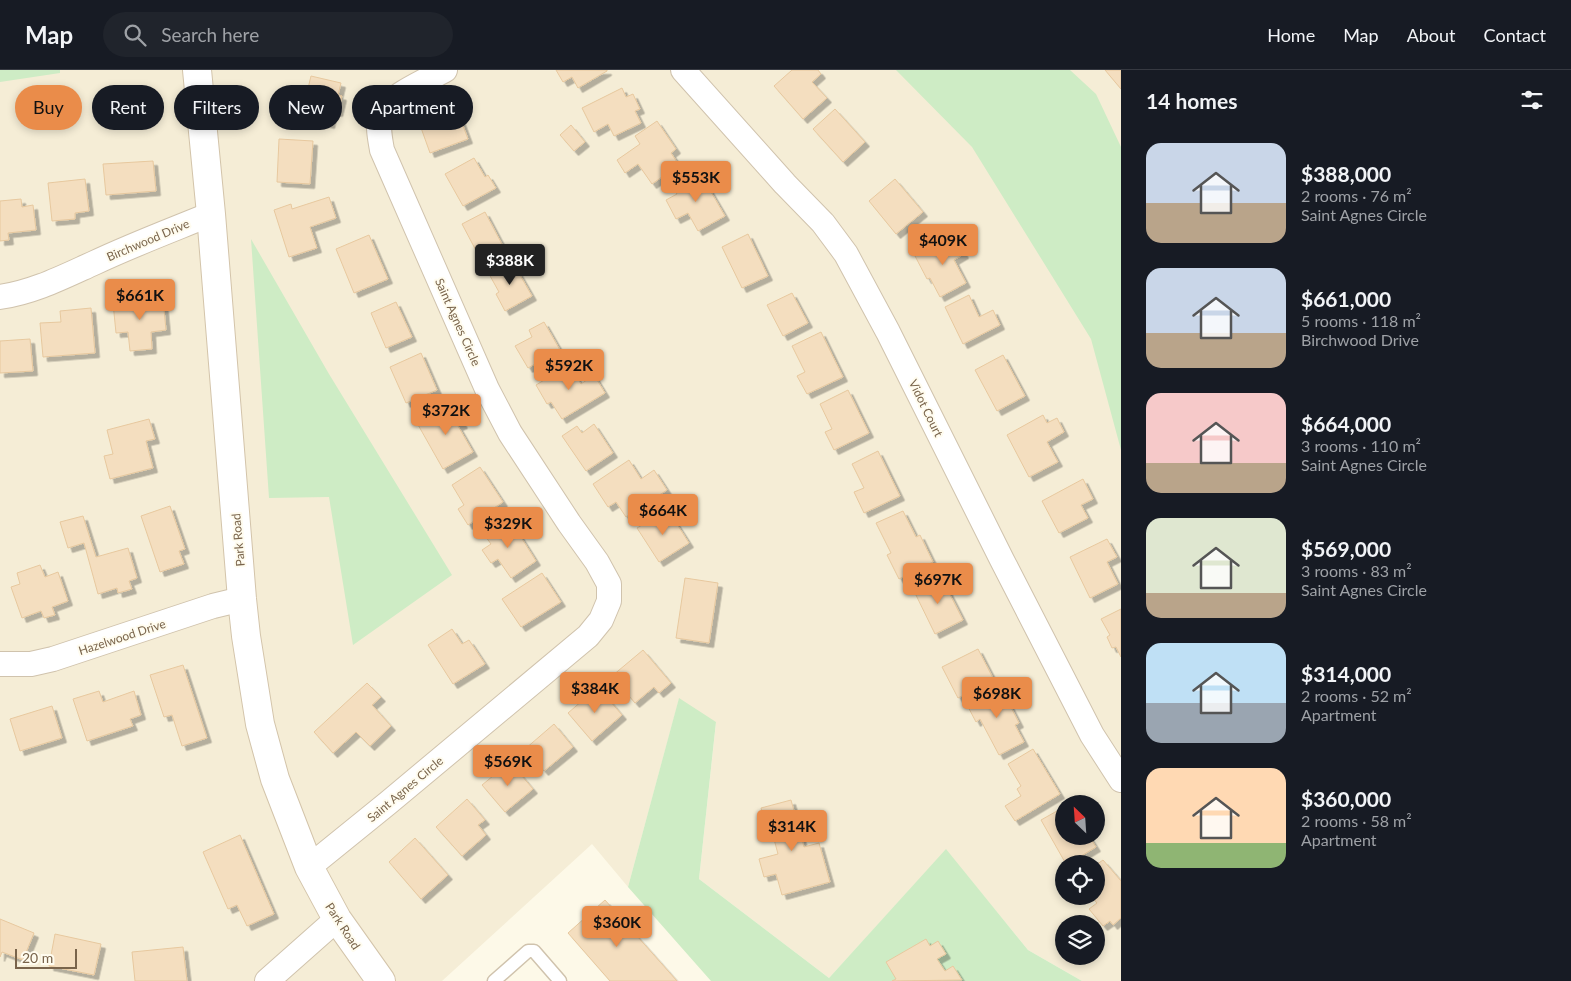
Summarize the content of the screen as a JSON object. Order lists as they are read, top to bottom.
{
  "streets": {
    "street": [
      "Birchwood Drive",
      "Saint Agnes Circle",
      "Vidot Court",
      "Park Road",
      "Hazelwood Drive"
    ]
  },
  "crossings": [
    ["Birchwood Drive", "Park Road"],
    ["Saint Agnes Circle", "Park Road"],
    ["Park Road", "Hazelwood Drive"]
  ],
  "scale_bar": "20 m",
  "north": "top left",
  "page": {
    "header": "Map",
    "search": "Search here",
    "nav": [
      "Home",
      "Map",
      "About",
      "Contact"
    ],
    "heading": "14 homes",
    "chip": [
      "Buy",
      "Rent",
      "Filters",
      "New",
      "Apartment"
    ],
    "list": [
      {
        "name": "$388,000",
        "note": "2 rooms · 76 m² · Saint Agnes Circle"
      },
      {
        "name": "$661,000",
        "note": "5 rooms · 118 m² · Birchwood Drive"
      },
      {
        "name": "$664,000",
        "note": "3 rooms · 110 m² · Saint Agnes Circle"
      },
      {
        "name": "$569,000",
        "note": "3 rooms · 83 m² · Saint Agnes Circle"
      },
      {
        "name": "$314,000",
        "note": "2 rooms · 52 m² · Apartment"
      },
      {
        "name": "$360,000",
        "note": "2 rooms · 58 m² · Apartment"
      }
    ],
    "price": [
      "$553K",
      "$409K",
      "$388K",
      "$661K",
      "$592K",
      "$372K",
      "$664K",
      "$329K",
      "$697K",
      "$384K",
      "$698K",
      "$569K",
      "$314K",
      "$360K"
    ],
    "scale": "20 m"
  }
}
